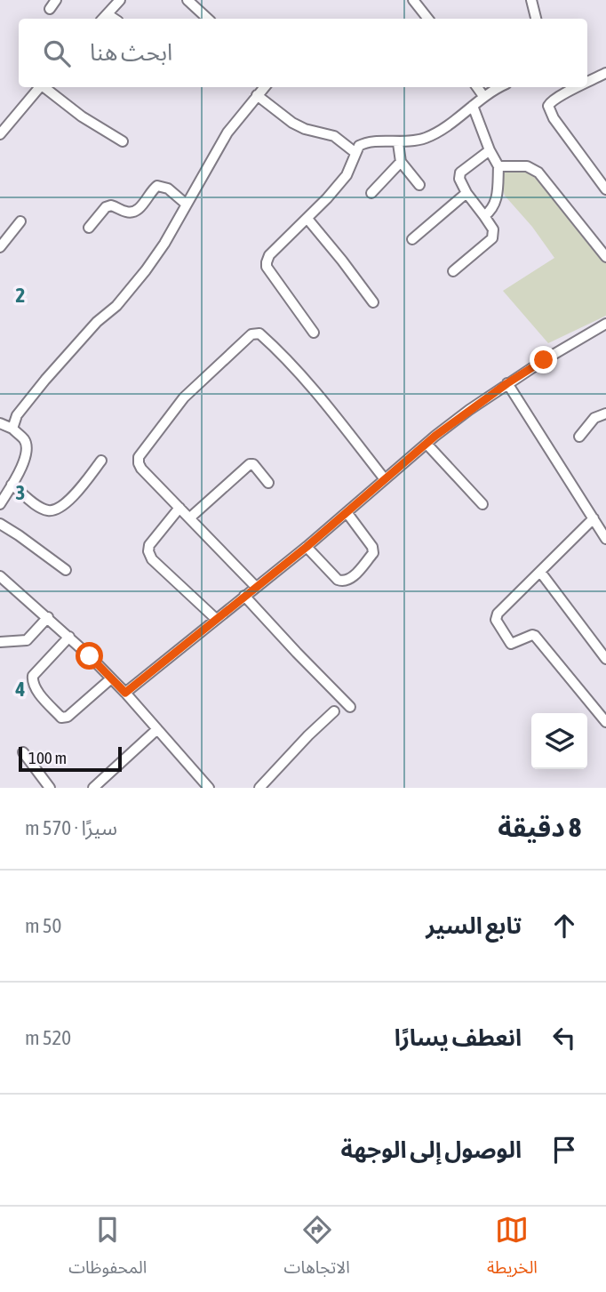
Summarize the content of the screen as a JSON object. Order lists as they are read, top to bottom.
{
  "scale_bar": "100 m",
  "page": {
    "search": "ابحث هنا",
    "scale": "100 m",
    "heading": ["8 دقيقة", "سيرًا · 570 m"],
    "list": [
      ["تابع السير", "50 m"],
      ["انعطف يسارًا", "520 m"],
      "الوصول إلى الوجهة"
    ],
    "nav": ["الخريطة", "الاتجاهات", "المحفوظات"]
  },
  "grid": {
    "rows": ["2", "3", "4"]
  }
}
